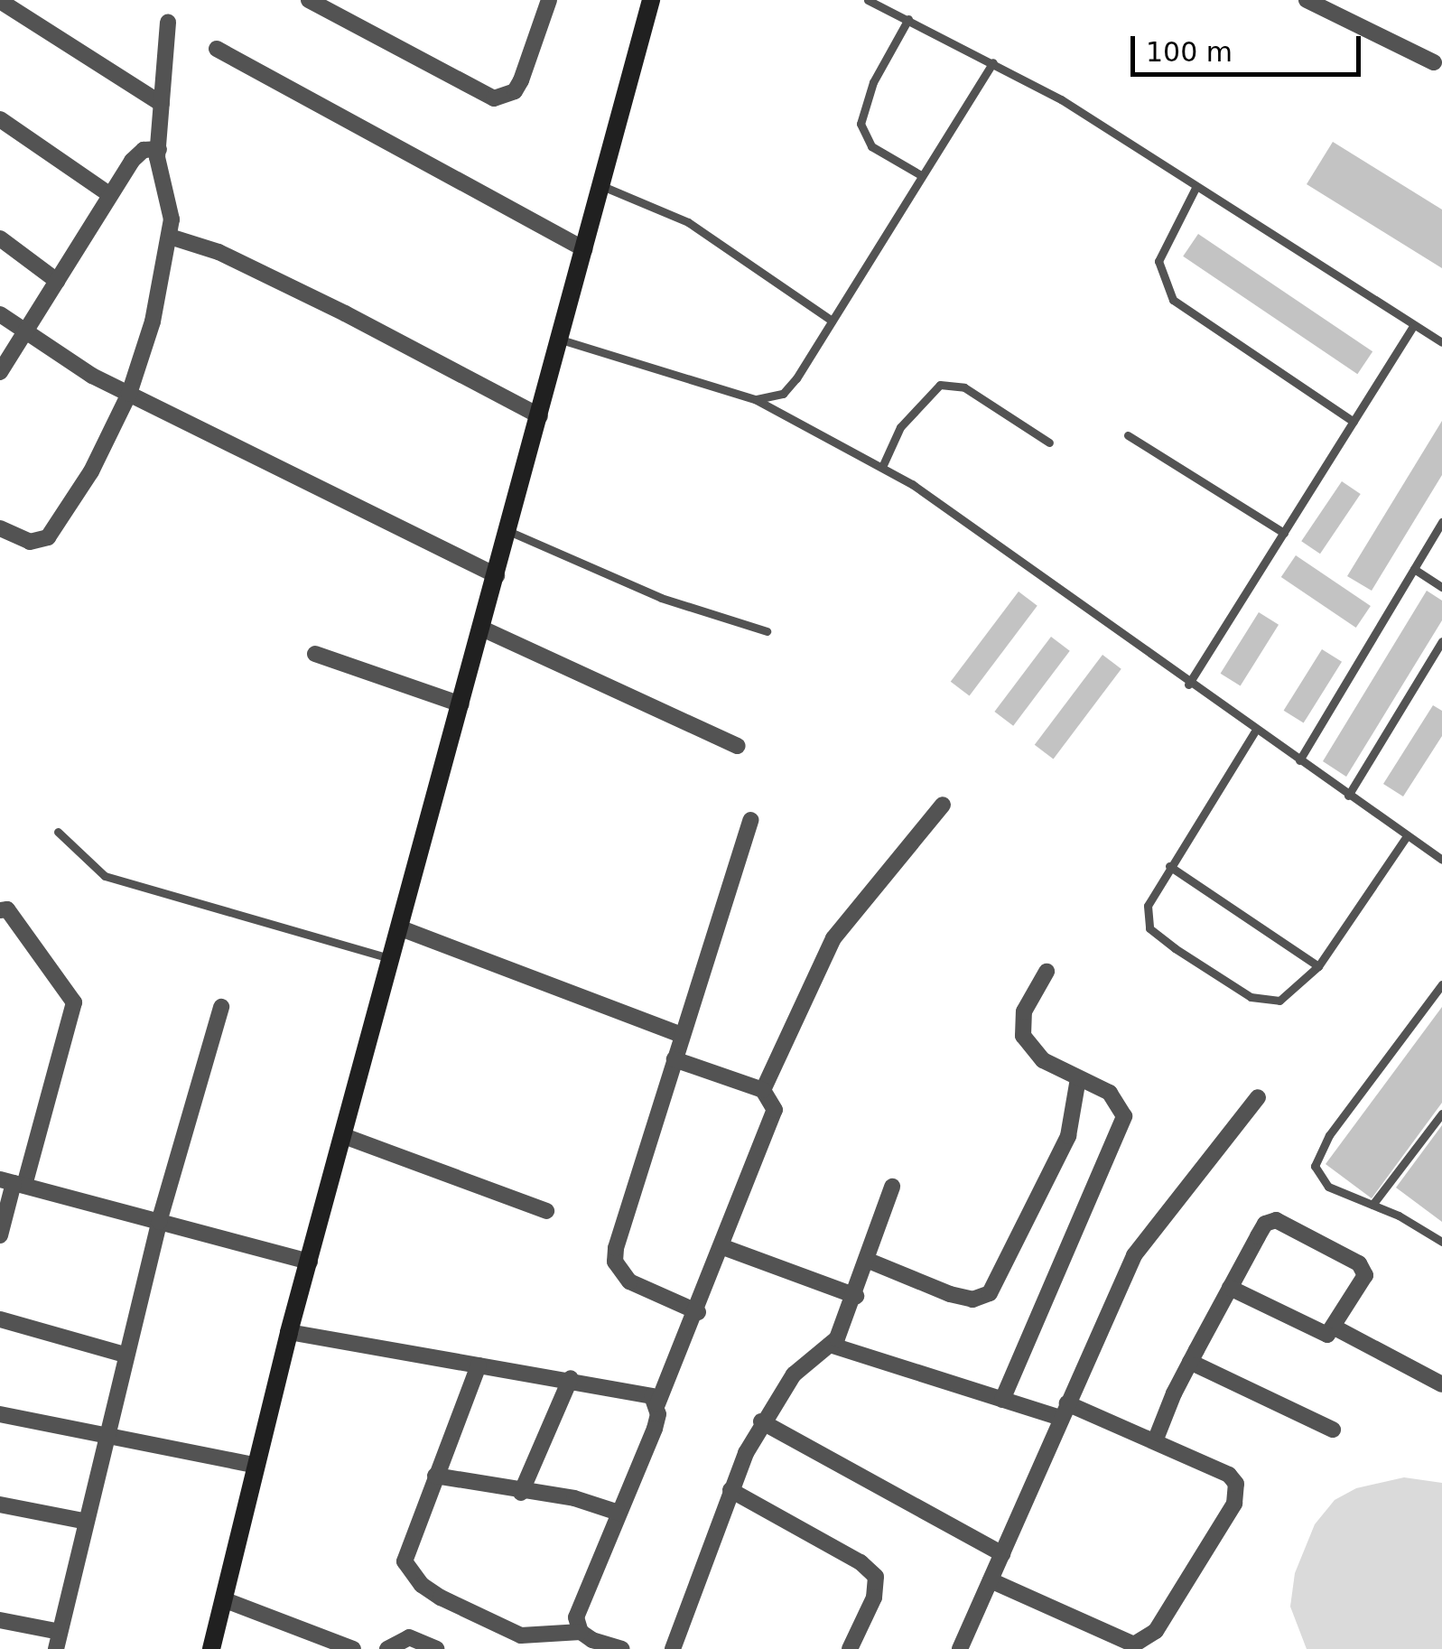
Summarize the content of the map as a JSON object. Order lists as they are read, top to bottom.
{
  "scale_bar": "100 m"
}
